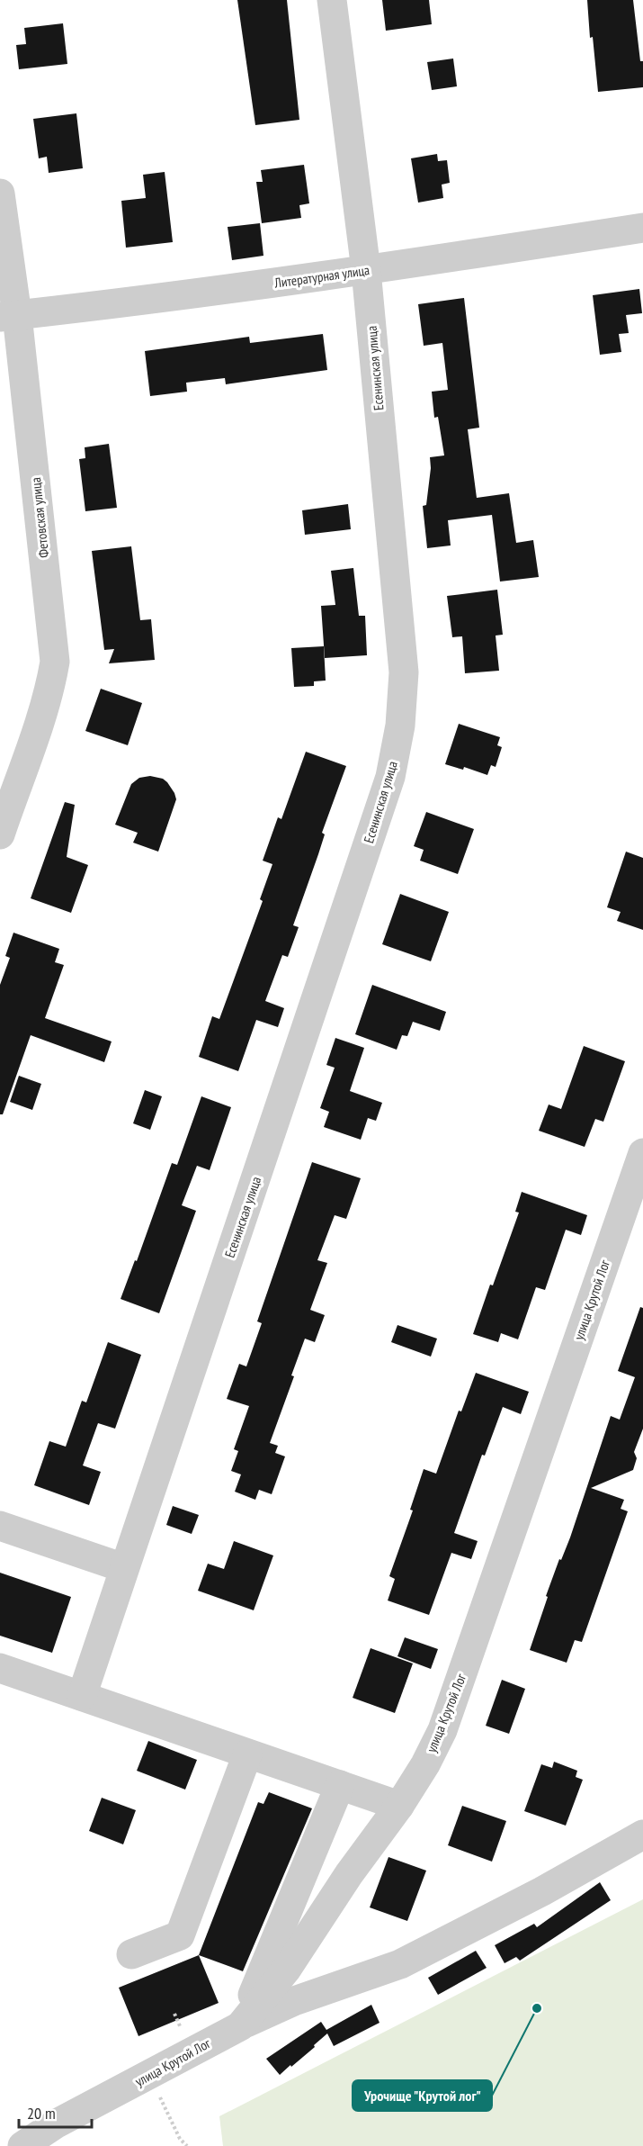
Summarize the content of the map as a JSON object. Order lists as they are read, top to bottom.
{
  "streets": {
    "street": [
      "Литературная улица",
      "Есенинская улица",
      "Фетовская улица",
      "улица Крутой Лог"
    ]
  },
  "crossings": [
    ["Литературная улица", "Есенинская улица"],
    ["Литературная улица", "Фетовская улица"]
  ],
  "places": ["Урочище \"Крутой лог\""],
  "scale_bar": "20 m"
}
